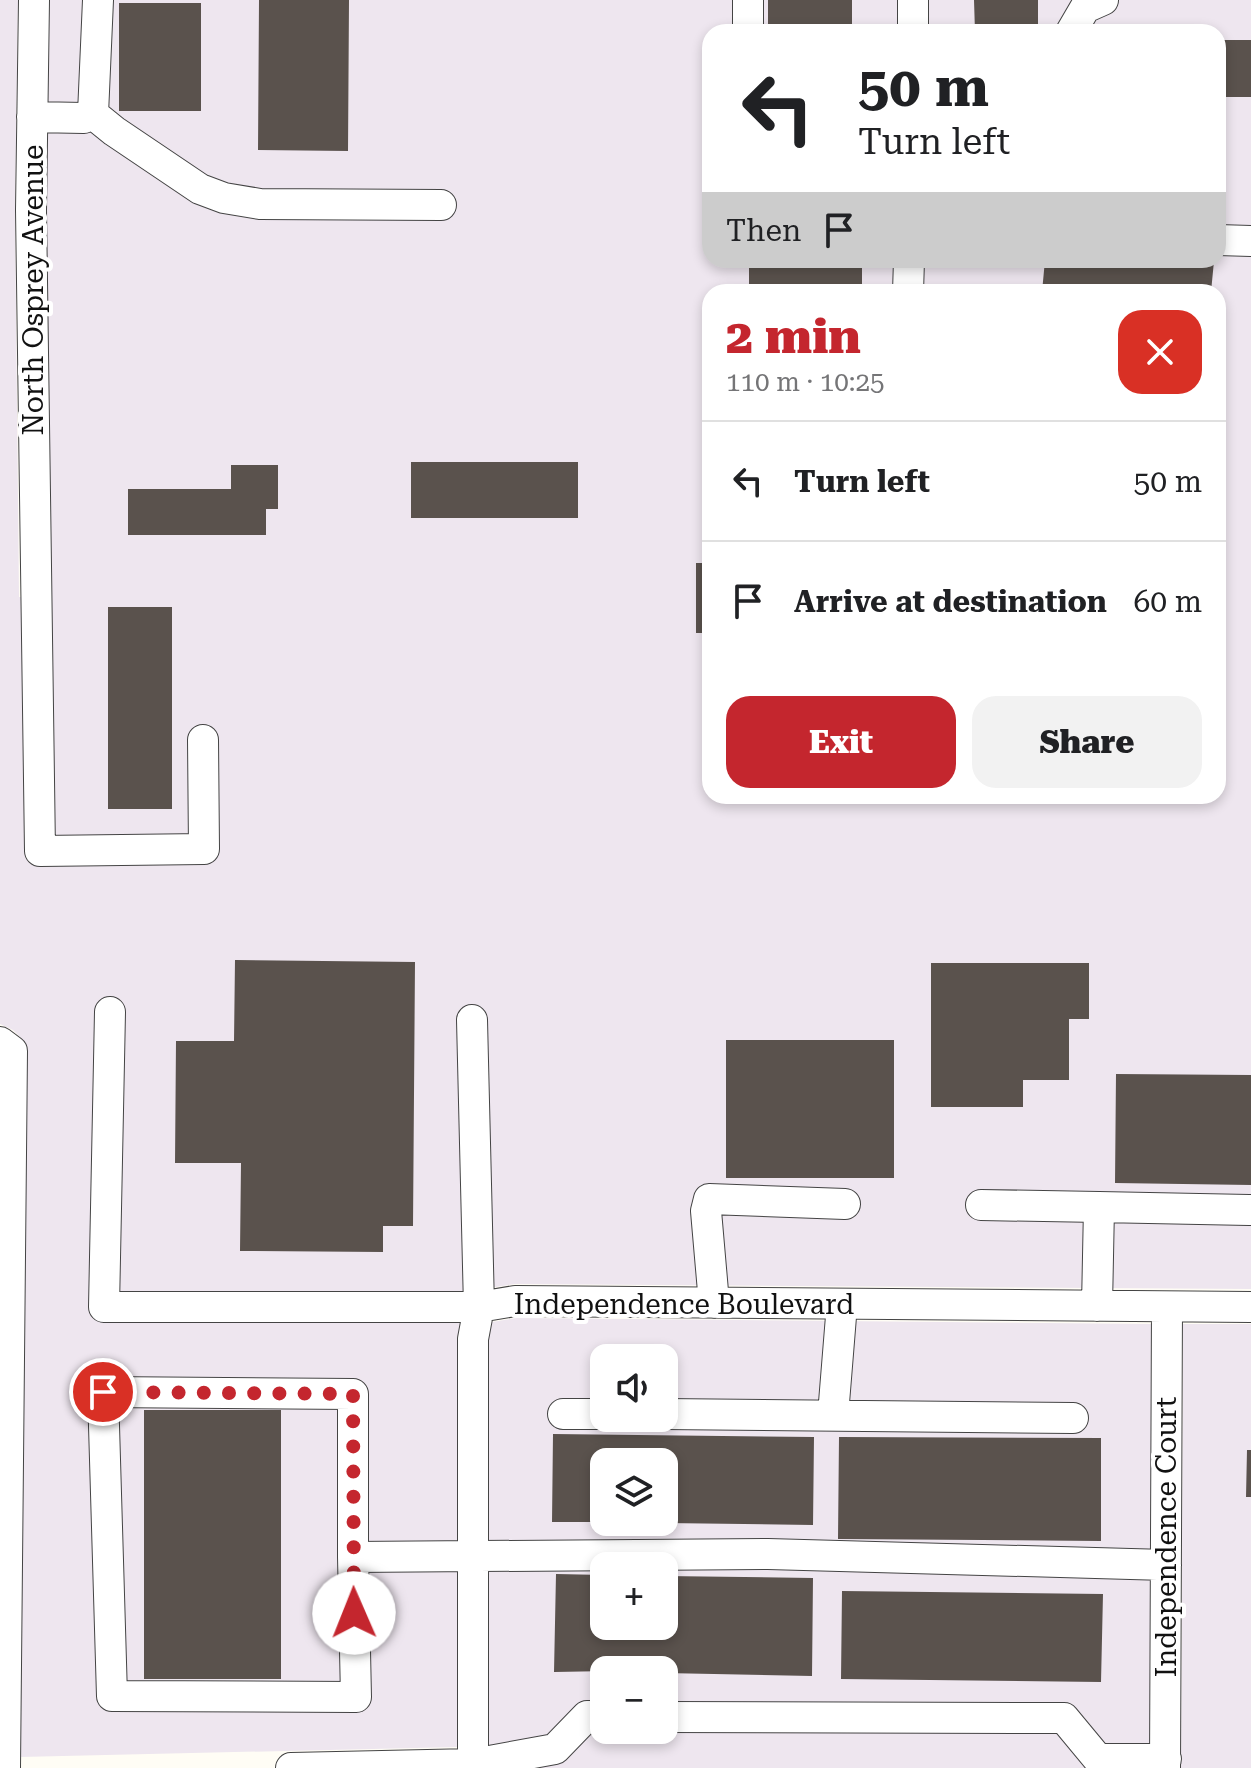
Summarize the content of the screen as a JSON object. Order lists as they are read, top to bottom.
{
  "streets": {
    "street": ["North Osprey Avenue", "Independence Boulevard", "Independence Court"]
  },
  "crossings": [
    ["Independence Boulevard", "Independence Court"]
  ],
  "page": {
    "turn": ["50 m", "Turn left"],
    "then": "Then",
    "heading": ["2 min", "110 m · 10:25"],
    "list": [
      {
        "name": "Turn left",
        "value": "50 m"
      },
      {
        "name": "Arrive at destination",
        "value": "60 m"
      }
    ],
    "buttons": ["Exit", "Share"],
    "map_buttons": ["+", "−"]
  }
}
